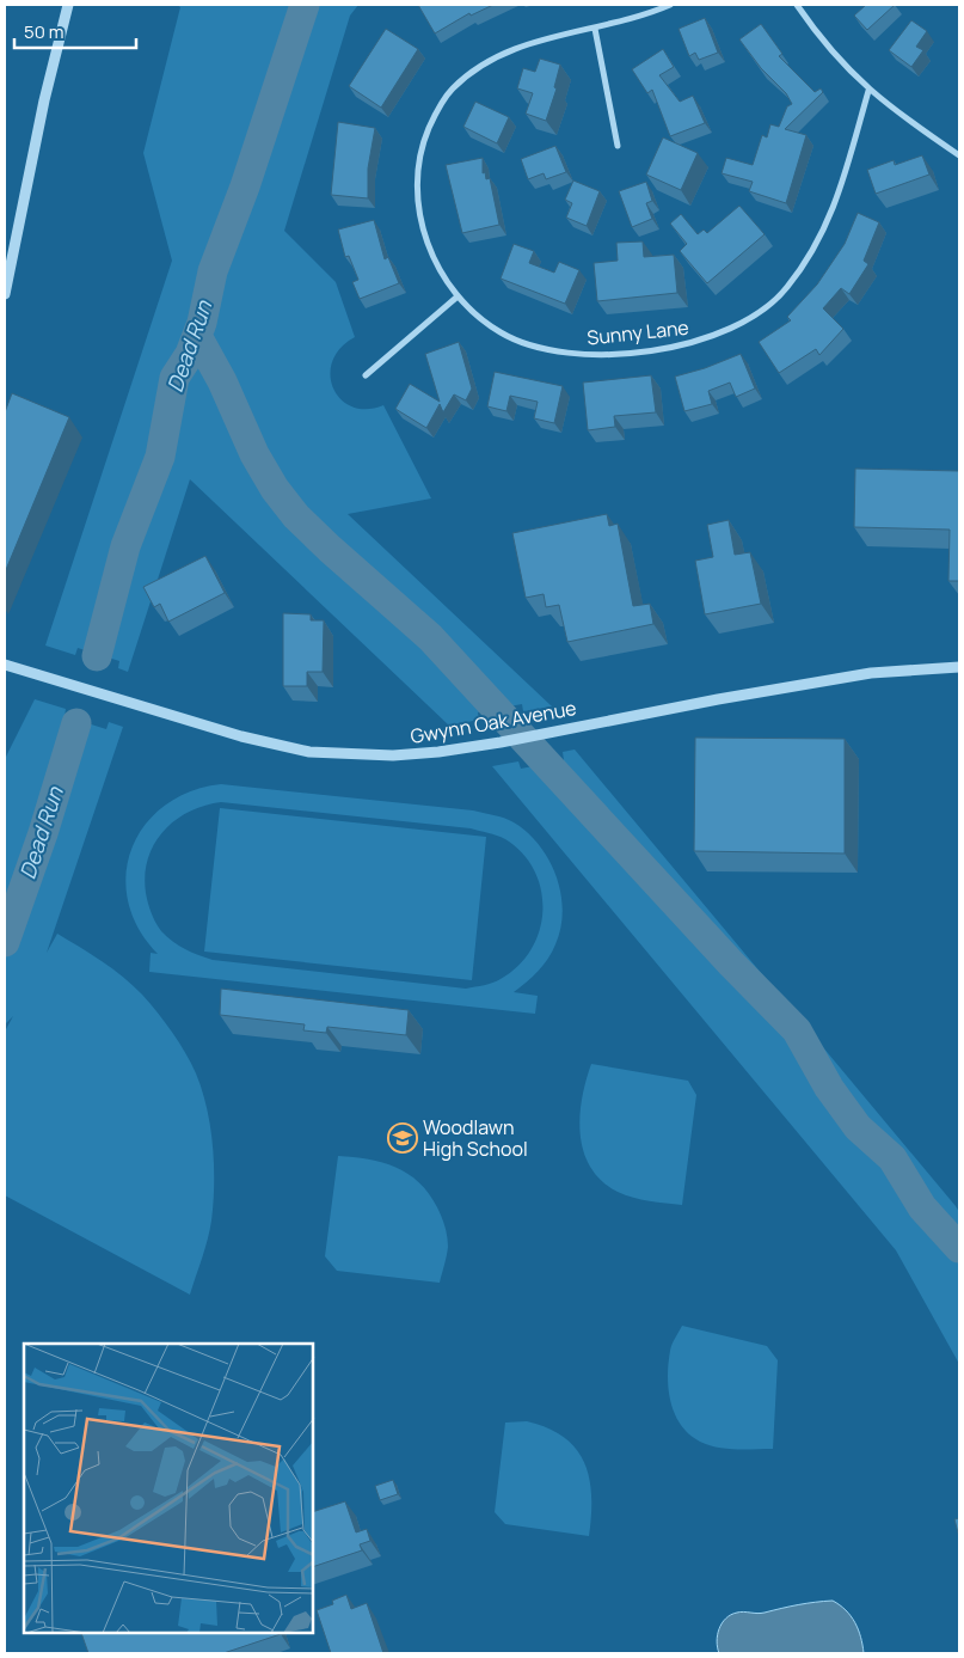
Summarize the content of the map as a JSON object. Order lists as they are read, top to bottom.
{
  "streets": {
    "street": ["Sunny Lane", "Gwynn Oak Avenue"]
  },
  "water": ["Dead Run"],
  "places": {
    "school or university": ["Woodlawn High School"]
  },
  "scale_bar": "50 m"
}
